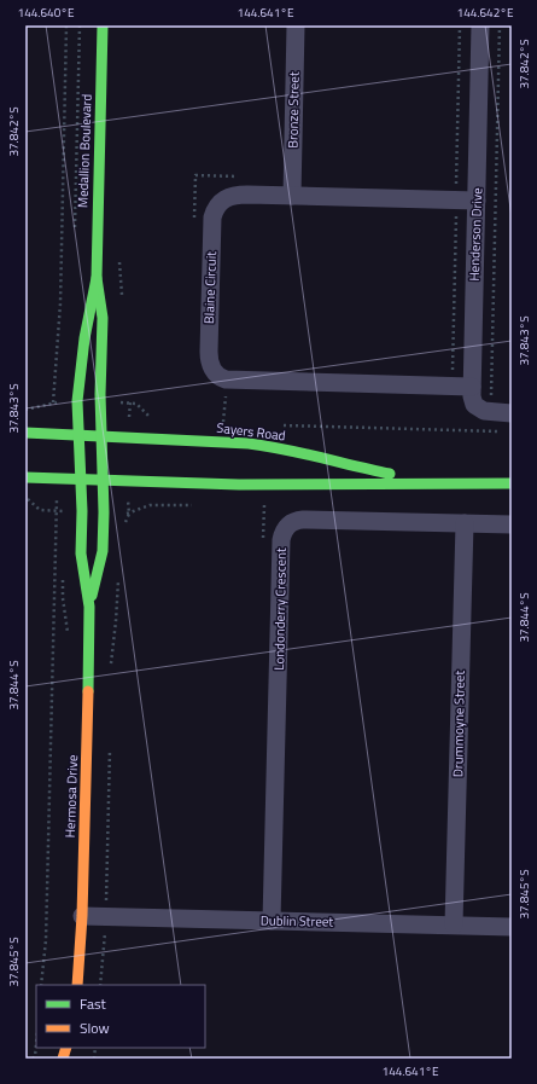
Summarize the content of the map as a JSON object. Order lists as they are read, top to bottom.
{
  "streets": {
    "street": [
      "Bronze Street",
      "Medallion Boulevard",
      "Henderson Drive",
      "Blaine Circuit",
      "Sayers Road",
      "Londonderry Crescent",
      "Drummoyne Street",
      "Hermosa Drive",
      "Dublin Street"
    ]
  },
  "crossings": [
    ["Bronze Street", "Blaine Circuit"],
    ["Medallion Boulevard", "Sayers Road"],
    ["Medallion Boulevard", "Hermosa Drive"],
    ["Henderson Drive", "Blaine Circuit"],
    ["Sayers Road", "Hermosa Drive"],
    ["Londonderry Crescent", "Drummoyne Street"],
    ["Londonderry Crescent", "Dublin Street"],
    ["Drummoyne Street", "Dublin Street"],
    ["Hermosa Drive", "Dublin Street"]
  ],
  "legend": ["Fast", "Slow"],
  "coordinates": [
    "144.640°E",
    "144.641°E",
    "144.642°E",
    "37.842°S",
    "37.843°S",
    "37.844°S",
    "37.845°S"
  ]
}
